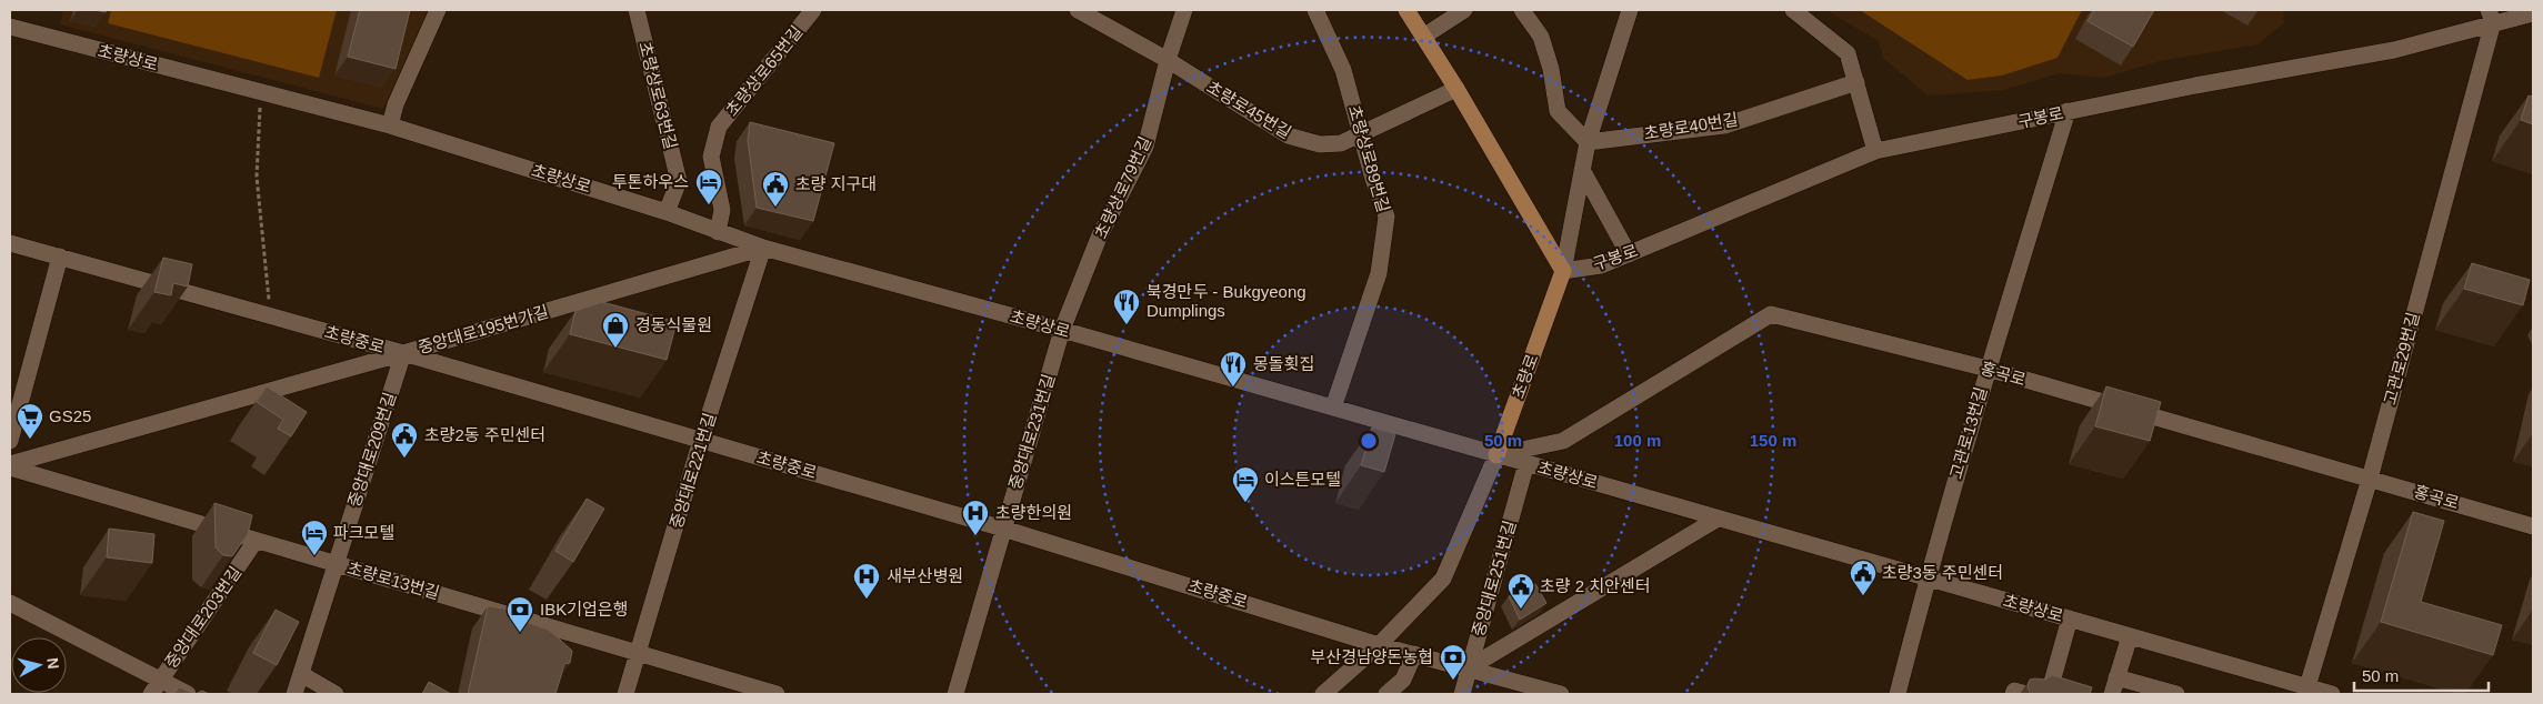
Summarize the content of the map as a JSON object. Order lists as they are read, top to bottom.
{
  "streets": {
    "main road": ["초량로"],
    "street": [
      "초량상로",
      "초량상로65번길",
      "초량상로63번길",
      "초량로45번길",
      "구봉로",
      "초량로40번길",
      "초량상로89번길",
      "초량상로79번길",
      "중앙대로195번가길",
      "초량중로",
      "고관로29번길",
      "홍곡로",
      "중앙대로231번길",
      "고관로13번길",
      "중앙대로209번길",
      "중앙대로221번길",
      "중앙대로251번길",
      "초량로13번길",
      "중앙대로203번길"
    ]
  },
  "crossings": [
    ["초량상로", "초량상로65번길"],
    ["초량상로", "초량상로63번길"],
    ["초량상로", "초량상로89번길"],
    ["초량상로", "초량상로79번길"],
    ["초량상로", "중앙대로195번가길"],
    ["초량상로", "고관로29번길"],
    ["초량상로", "홍곡로"],
    ["초량상로", "초량로"],
    ["초량상로", "중앙대로231번길"],
    ["초량상로", "고관로13번길"],
    ["초량상로", "중앙대로221번길"],
    ["초량상로", "중앙대로251번길"],
    ["초량로45번길", "초량상로89번길"],
    ["초량로45번길", "초량상로79번길"],
    ["구봉로", "고관로29번길"],
    ["구봉로", "초량로"],
    ["구봉로", "고관로13번길"],
    ["초량상로79번길", "중앙대로231번길"],
    ["중앙대로195번가길", "초량중로"],
    ["중앙대로195번가길", "중앙대로209번길"],
    ["중앙대로195번가길", "중앙대로221번길"],
    ["중앙대로195번가길", "초량로13번길"],
    ["초량중로", "초량로"],
    ["초량중로", "중앙대로231번길"],
    ["초량중로", "중앙대로209번길"],
    ["초량중로", "중앙대로221번길"],
    ["초량중로", "중앙대로251번길"],
    ["고관로29번길", "홍곡로"],
    ["홍곡로", "초량로"],
    ["홍곡로", "고관로13번길"],
    ["중앙대로209번길", "초량로13번길"],
    ["중앙대로221번길", "초량로13번길"],
    ["초량로13번길", "중앙대로203번길"]
  ],
  "places": {
    "hotel": ["투톤하우스", "이스튼모텔", "파크모텔"],
    "public building": [
      "초량 지구대",
      "초량2동 주민센터",
      "초량3동 주민센터",
      "초량 2 치안센터"
    ],
    "restaurant": ["북경만두 - Bukgyeong Dumplings", "몽돌횟집"],
    "shop": ["경동식물원"],
    "supermarket": ["GS25"],
    "hospital": ["초량한의원", "새부산병원"],
    "bank": ["IBK기업은행", "부산경남양돈농협"]
  },
  "scale_bar": "50 m",
  "north": "right",
  "rings": ["50 m", "100 m", "150 m"]
}
